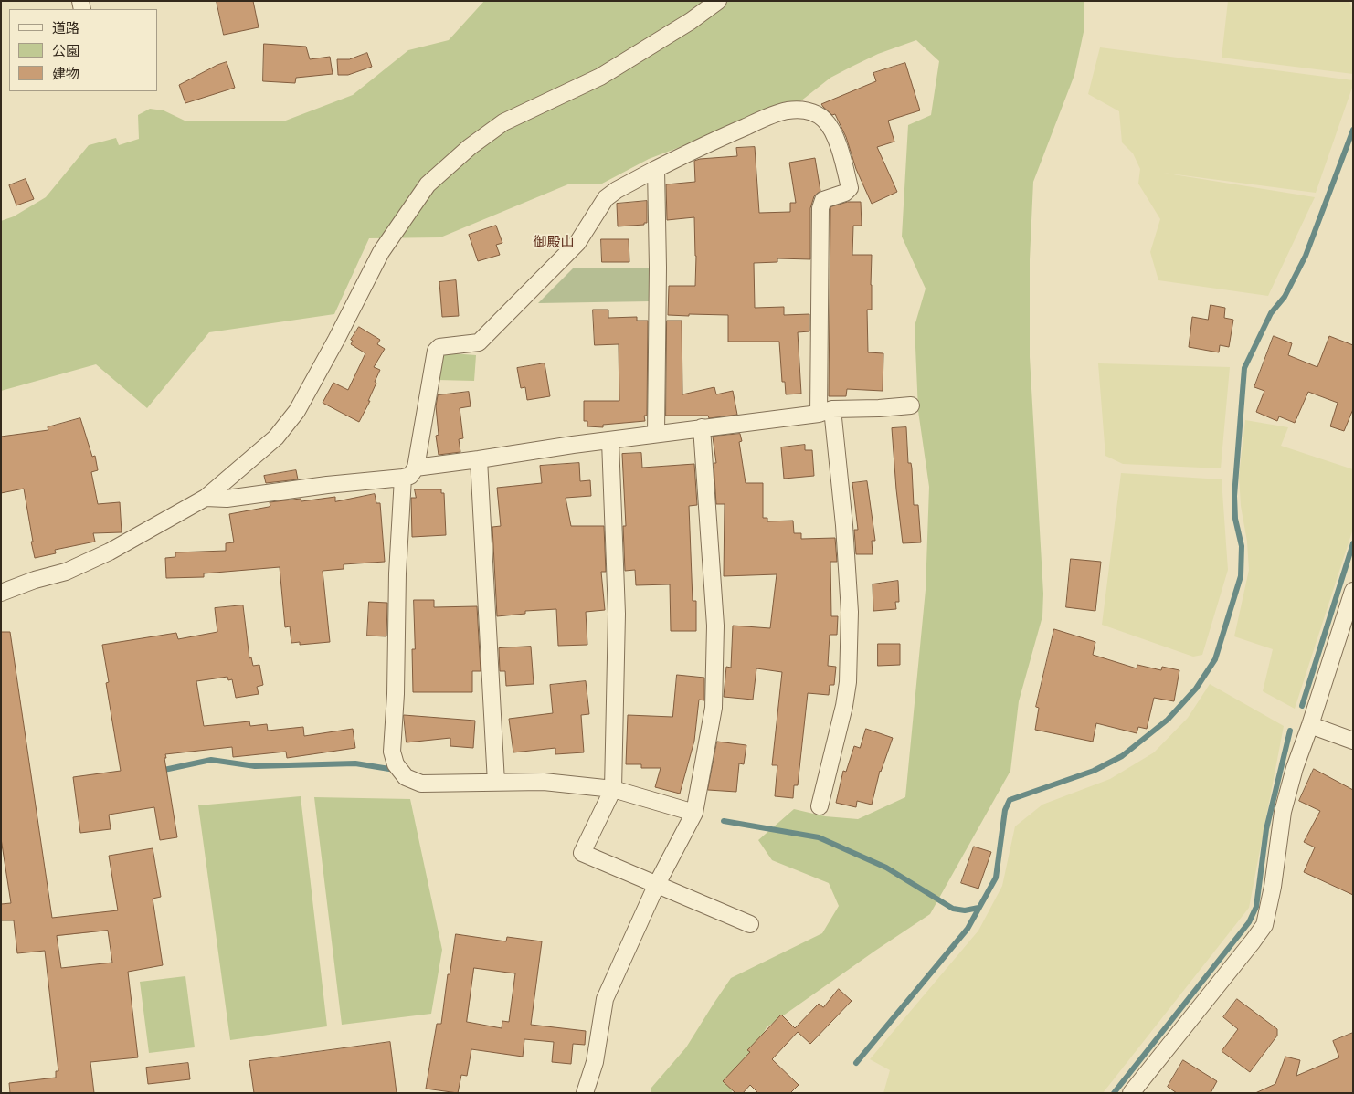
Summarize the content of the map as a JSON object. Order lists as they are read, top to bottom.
{
  "districts": ["御殿山"],
  "legend": ["道路", "公園", "建物"]
}
